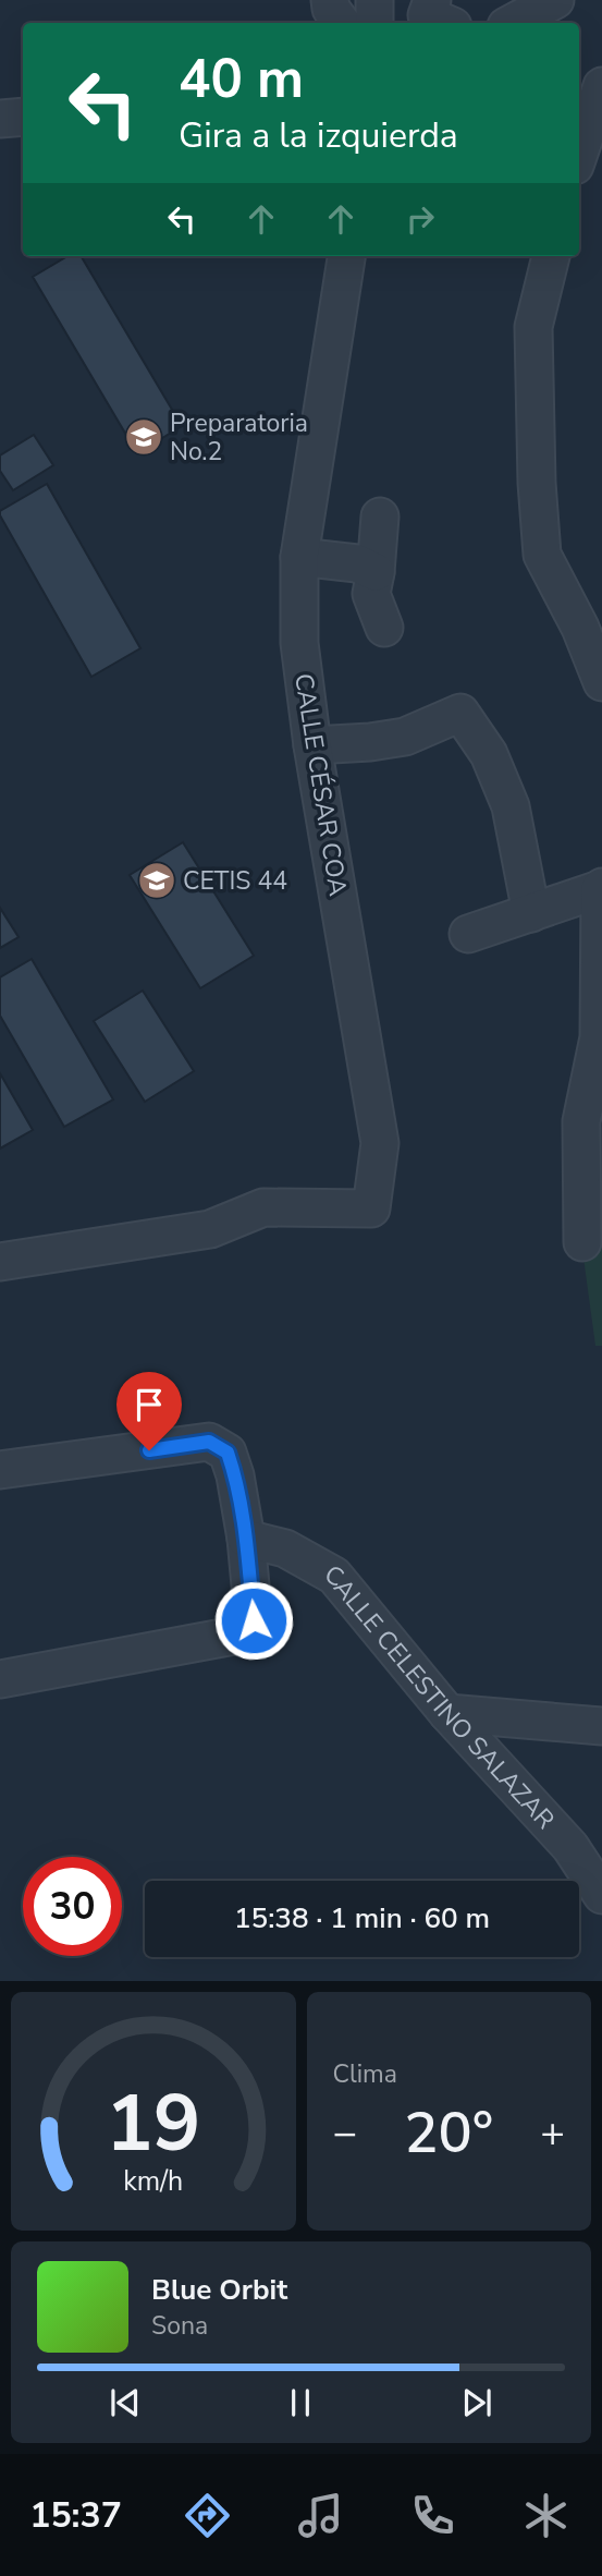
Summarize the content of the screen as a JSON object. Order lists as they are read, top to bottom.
{
  "streets": {
    "street": ["CALLE CÉSAR COA", "CALLE CELESTINO SALAZAR"]
  },
  "places": {
    "school or university": ["Preparatoria No.2", "CETIS 44"]
  },
  "page": {
    "turn": ["40 m", "Gira a la izquierda"],
    "limit": "30",
    "trip": "15:38 · 1 min · 60 m",
    "tile": "Clima",
    "heat": ["−", "20°", "+"],
    "song": ["Blue Orbit", "Sona"],
    "tabs": "15:37",
    "gauge": ["19", "km/h"]
  }
}
